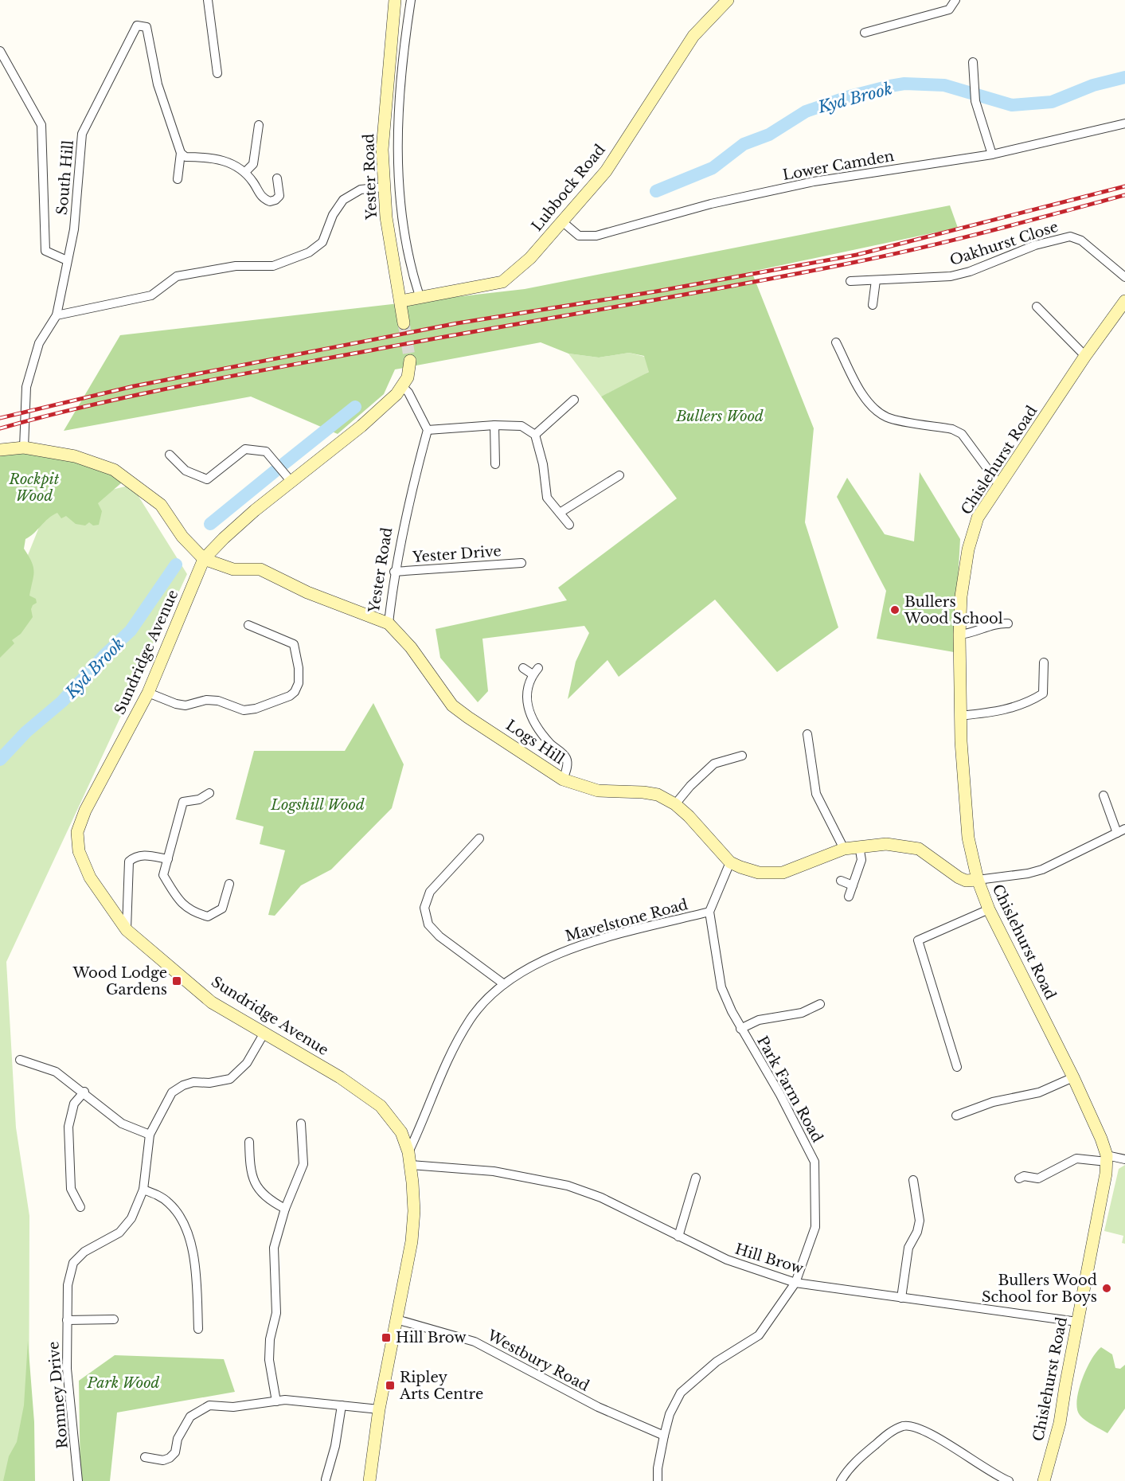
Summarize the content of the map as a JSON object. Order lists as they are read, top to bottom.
{
  "streets": {
    "street": [
      "Lower Camden",
      "Yester Road",
      "South Hill",
      "Lubbock Road",
      "Oakhurst Close",
      "Chislehurst Road",
      "Yester Drive",
      "Sundridge Avenue",
      "Logs Hill",
      "Mavelstone Road",
      "Park Farm Road",
      "Hill Brow",
      "Westbury Road",
      "Romney Drive"
    ]
  },
  "crossings": [
    ["Lower Camden", "Lubbock Road"],
    ["Yester Road", "Lubbock Road"],
    ["Yester Road", "Yester Drive"],
    ["Yester Road", "Logs Hill"],
    ["Chislehurst Road", "Logs Hill"],
    ["Chislehurst Road", "Hill Brow"],
    ["Sundridge Avenue", "Logs Hill"],
    ["Sundridge Avenue", "Mavelstone Road"],
    ["Sundridge Avenue", "Hill Brow"],
    ["Sundridge Avenue", "Westbury Road"],
    ["Sundridge Avenue", "Romney Drive"],
    ["Mavelstone Road", "Park Farm Road"],
    ["Park Farm Road", "Hill Brow"],
    ["Park Farm Road", "Westbury Road"]
  ],
  "water": ["Kyd Brook"],
  "parks": [
    "Bullers Wood",
    "Rockpit Wood",
    "Logshill Wood",
    "Park Wood"
  ],
  "places": {
    "other": ["Bullers Wood School", "Bullers Wood School for Boys"],
    "transit": ["Wood Lodge Gardens", "Hill Brow", "Ripley Arts Centre"]
  }
}
